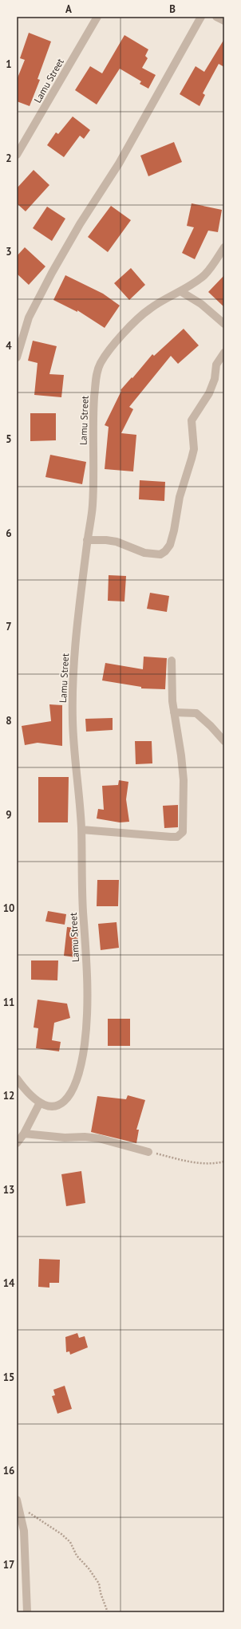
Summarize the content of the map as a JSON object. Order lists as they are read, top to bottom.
{
  "streets": {
    "street": ["Lamu Street"]
  },
  "grid": {
    "columns": ["A", "B"],
    "rows": [
      "1",
      "2",
      "3",
      "4",
      "5",
      "6",
      "7",
      "8",
      "9",
      "10",
      "11",
      "12",
      "13",
      "14",
      "15",
      "16",
      "17"
    ]
  }
}
